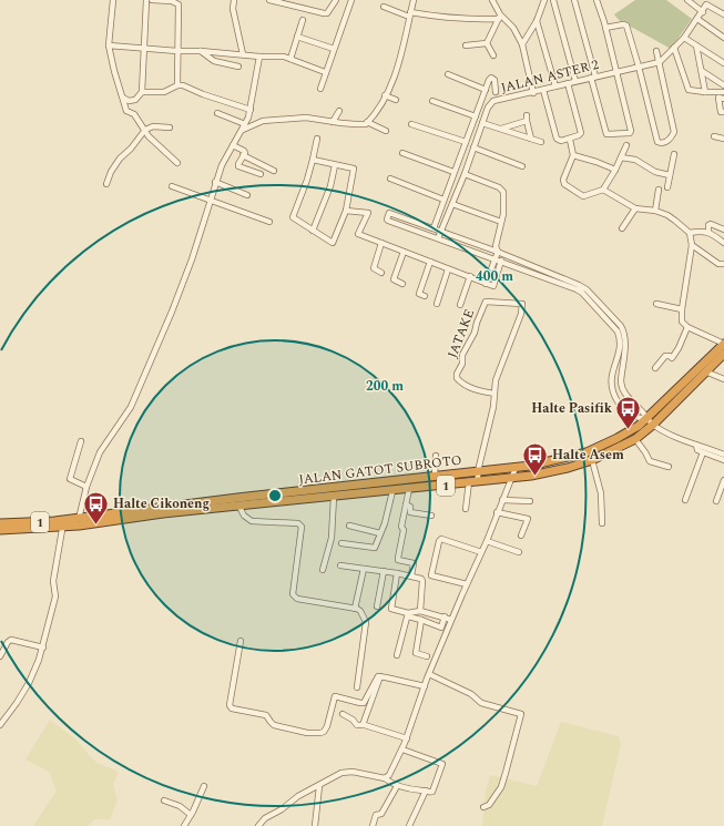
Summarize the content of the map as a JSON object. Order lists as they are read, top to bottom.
{
  "streets": {
    "highway": ["JALAN GATOT SUBROTO", "1"],
    "street": ["JALAN ASTER 2", "JATAKE"]
  },
  "places": {
    "bus stop": ["Halte Pasifik", "Halte Asem", "Halte Cikoneng"]
  },
  "rings": ["400 m", "200 m"]
}
